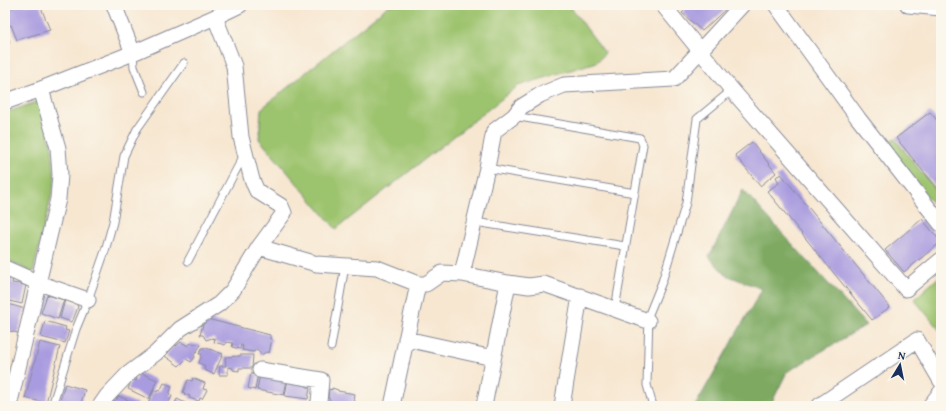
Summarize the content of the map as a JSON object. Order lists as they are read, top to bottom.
{
  "north": "top"
}
